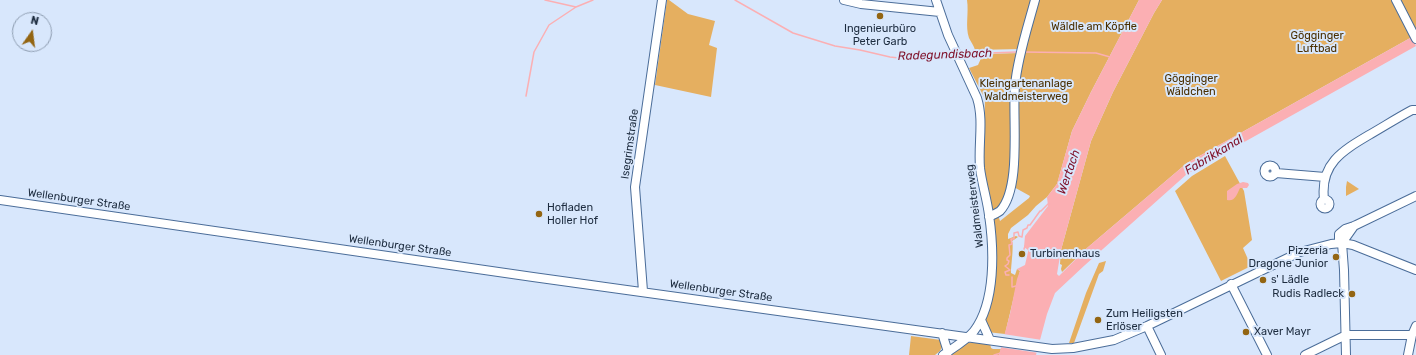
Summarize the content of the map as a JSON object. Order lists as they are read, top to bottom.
{
  "streets": {
    "street": ["Isegrimstraße", "Wellenburger Straße", "Waldmeisterweg"]
  },
  "crossings": [
    ["Isegrimstraße", "Wellenburger Straße"],
    ["Wellenburger Straße", "Waldmeisterweg"]
  ],
  "water": ["Radegundisbach", "Fabrikkanal", "Wertach"],
  "parks": [
    "Wäldle am Köpfle",
    "Gögginger Luftbad",
    "Gögginger Wäldchen",
    "Kleingartenanlage Waldmeisterweg"
  ],
  "places": [
    "Ingenieurbüro Peter Garb",
    "Hofladen Holler Hof",
    "Turbinenhaus",
    "Pizzeria Dragone Junior",
    "s' Lädle",
    "Rudis Radleck",
    "Zum Heiligsten Erlöser",
    "Xaver Mayr"
  ],
  "north": "top"
}
